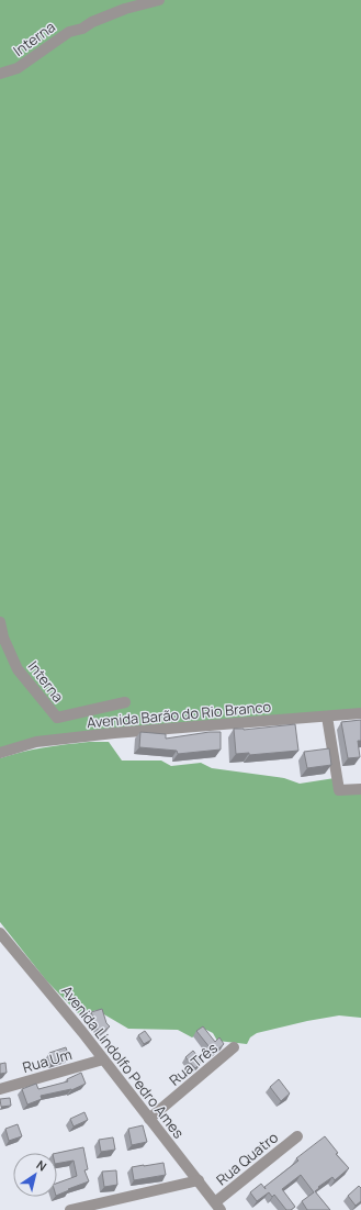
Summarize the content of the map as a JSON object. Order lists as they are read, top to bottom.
{
  "streets": {
    "street": [
      "Interna",
      "Avenida Barão do Rio Branco",
      "Rua Um",
      "Avenida Lindolfo Pedro Ames",
      "Rua Três",
      "Rua Quatro"
    ]
  },
  "crossings": [
    ["Rua Um", "Avenida Lindolfo Pedro Ames"],
    ["Avenida Lindolfo Pedro Ames", "Rua Três"],
    ["Avenida Lindolfo Pedro Ames", "Rua Quatro"]
  ],
  "north": "top right"
}
